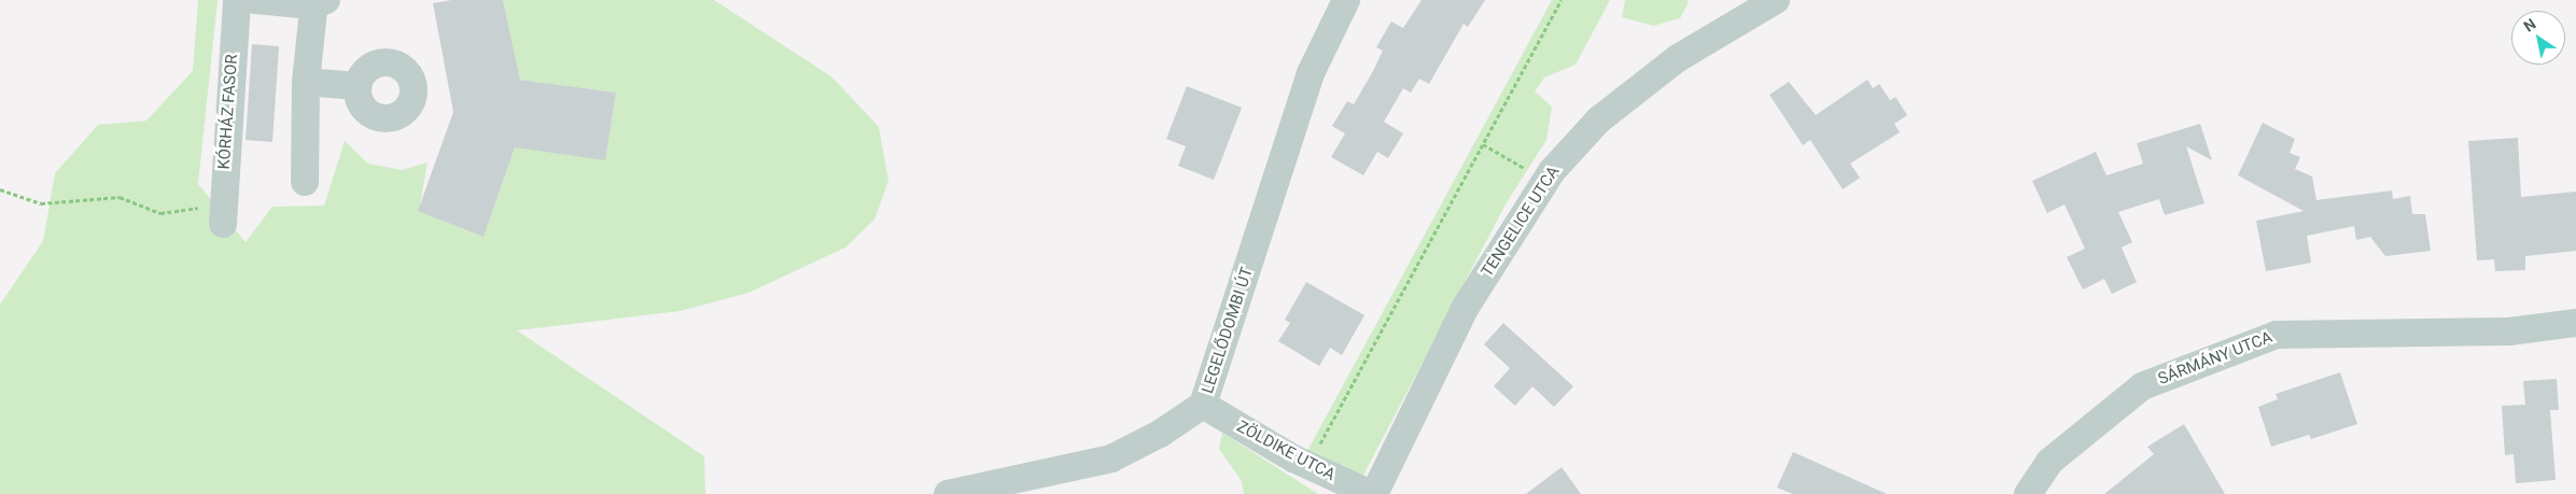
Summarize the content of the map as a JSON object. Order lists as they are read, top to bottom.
{
  "streets": {
    "street": [
      "KÓRHÁZ FASOR",
      "TENGELICE UTCA",
      "LEGELŐDOMBI ÚT",
      "SÁRMÁNY UTCA",
      "ZÖLDIKE UTCA"
    ]
  },
  "crossings": [
    ["TENGELICE UTCA", "ZÖLDIKE UTCA"],
    ["LEGELŐDOMBI ÚT", "ZÖLDIKE UTCA"]
  ],
  "north": "top left"
}
